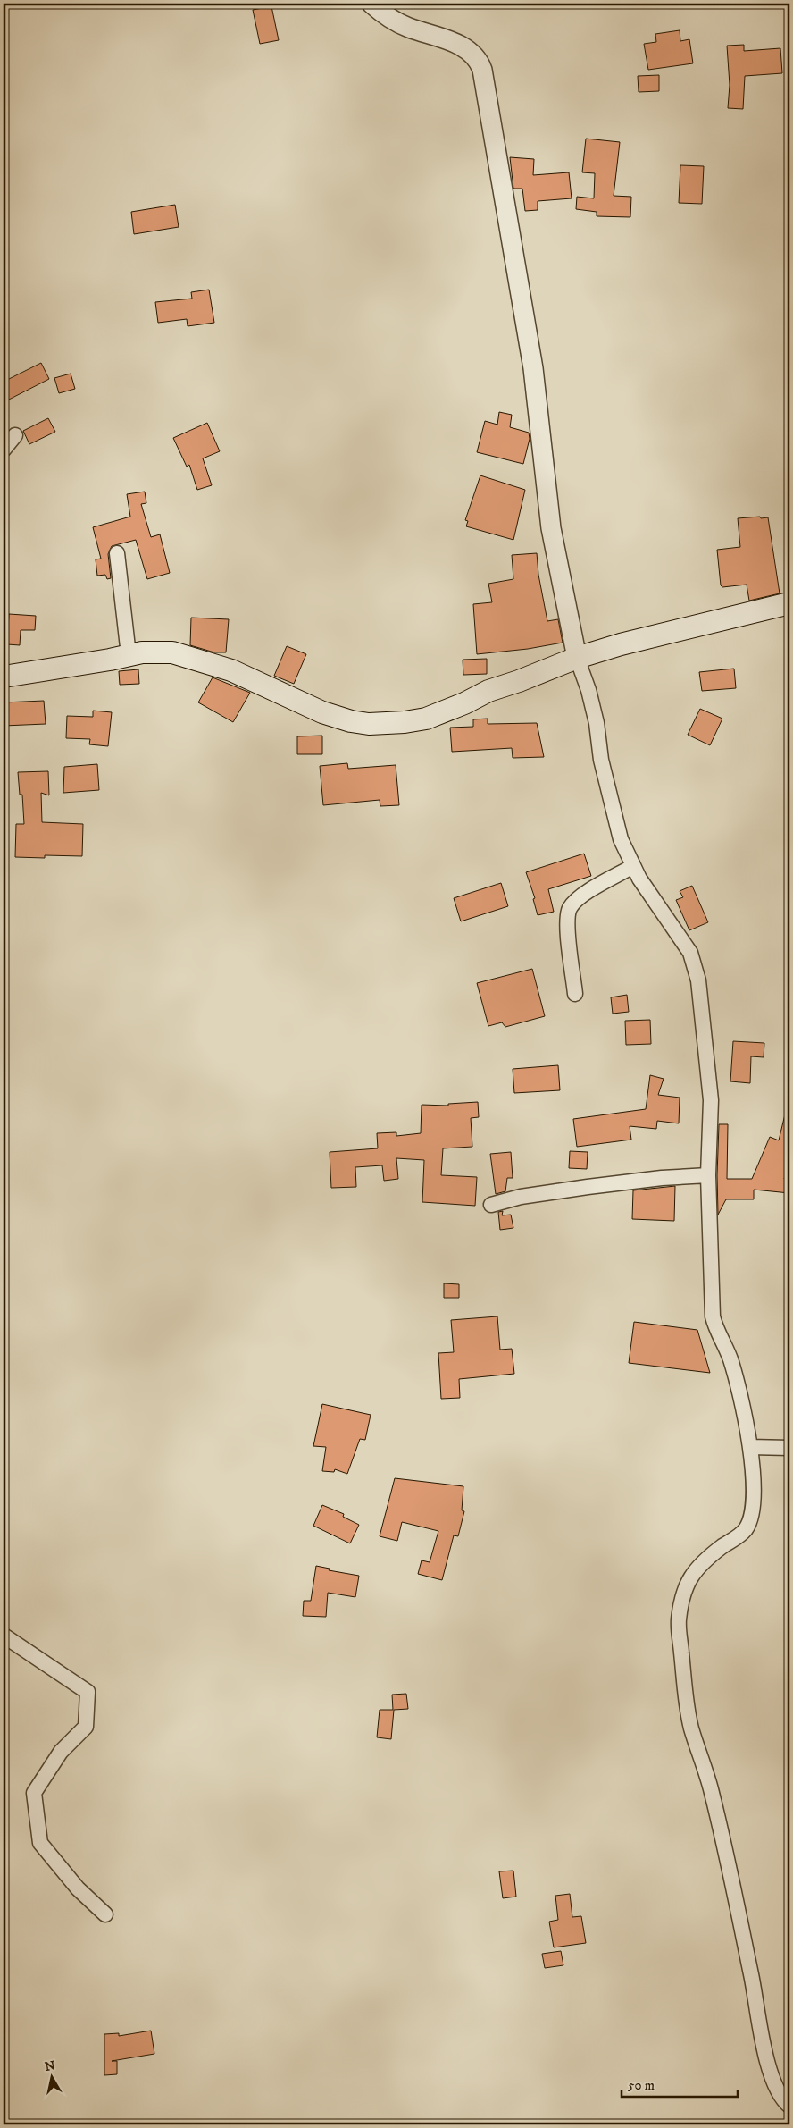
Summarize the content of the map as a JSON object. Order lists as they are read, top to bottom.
{
  "scale_bar": "50 m",
  "north": "top"
}
